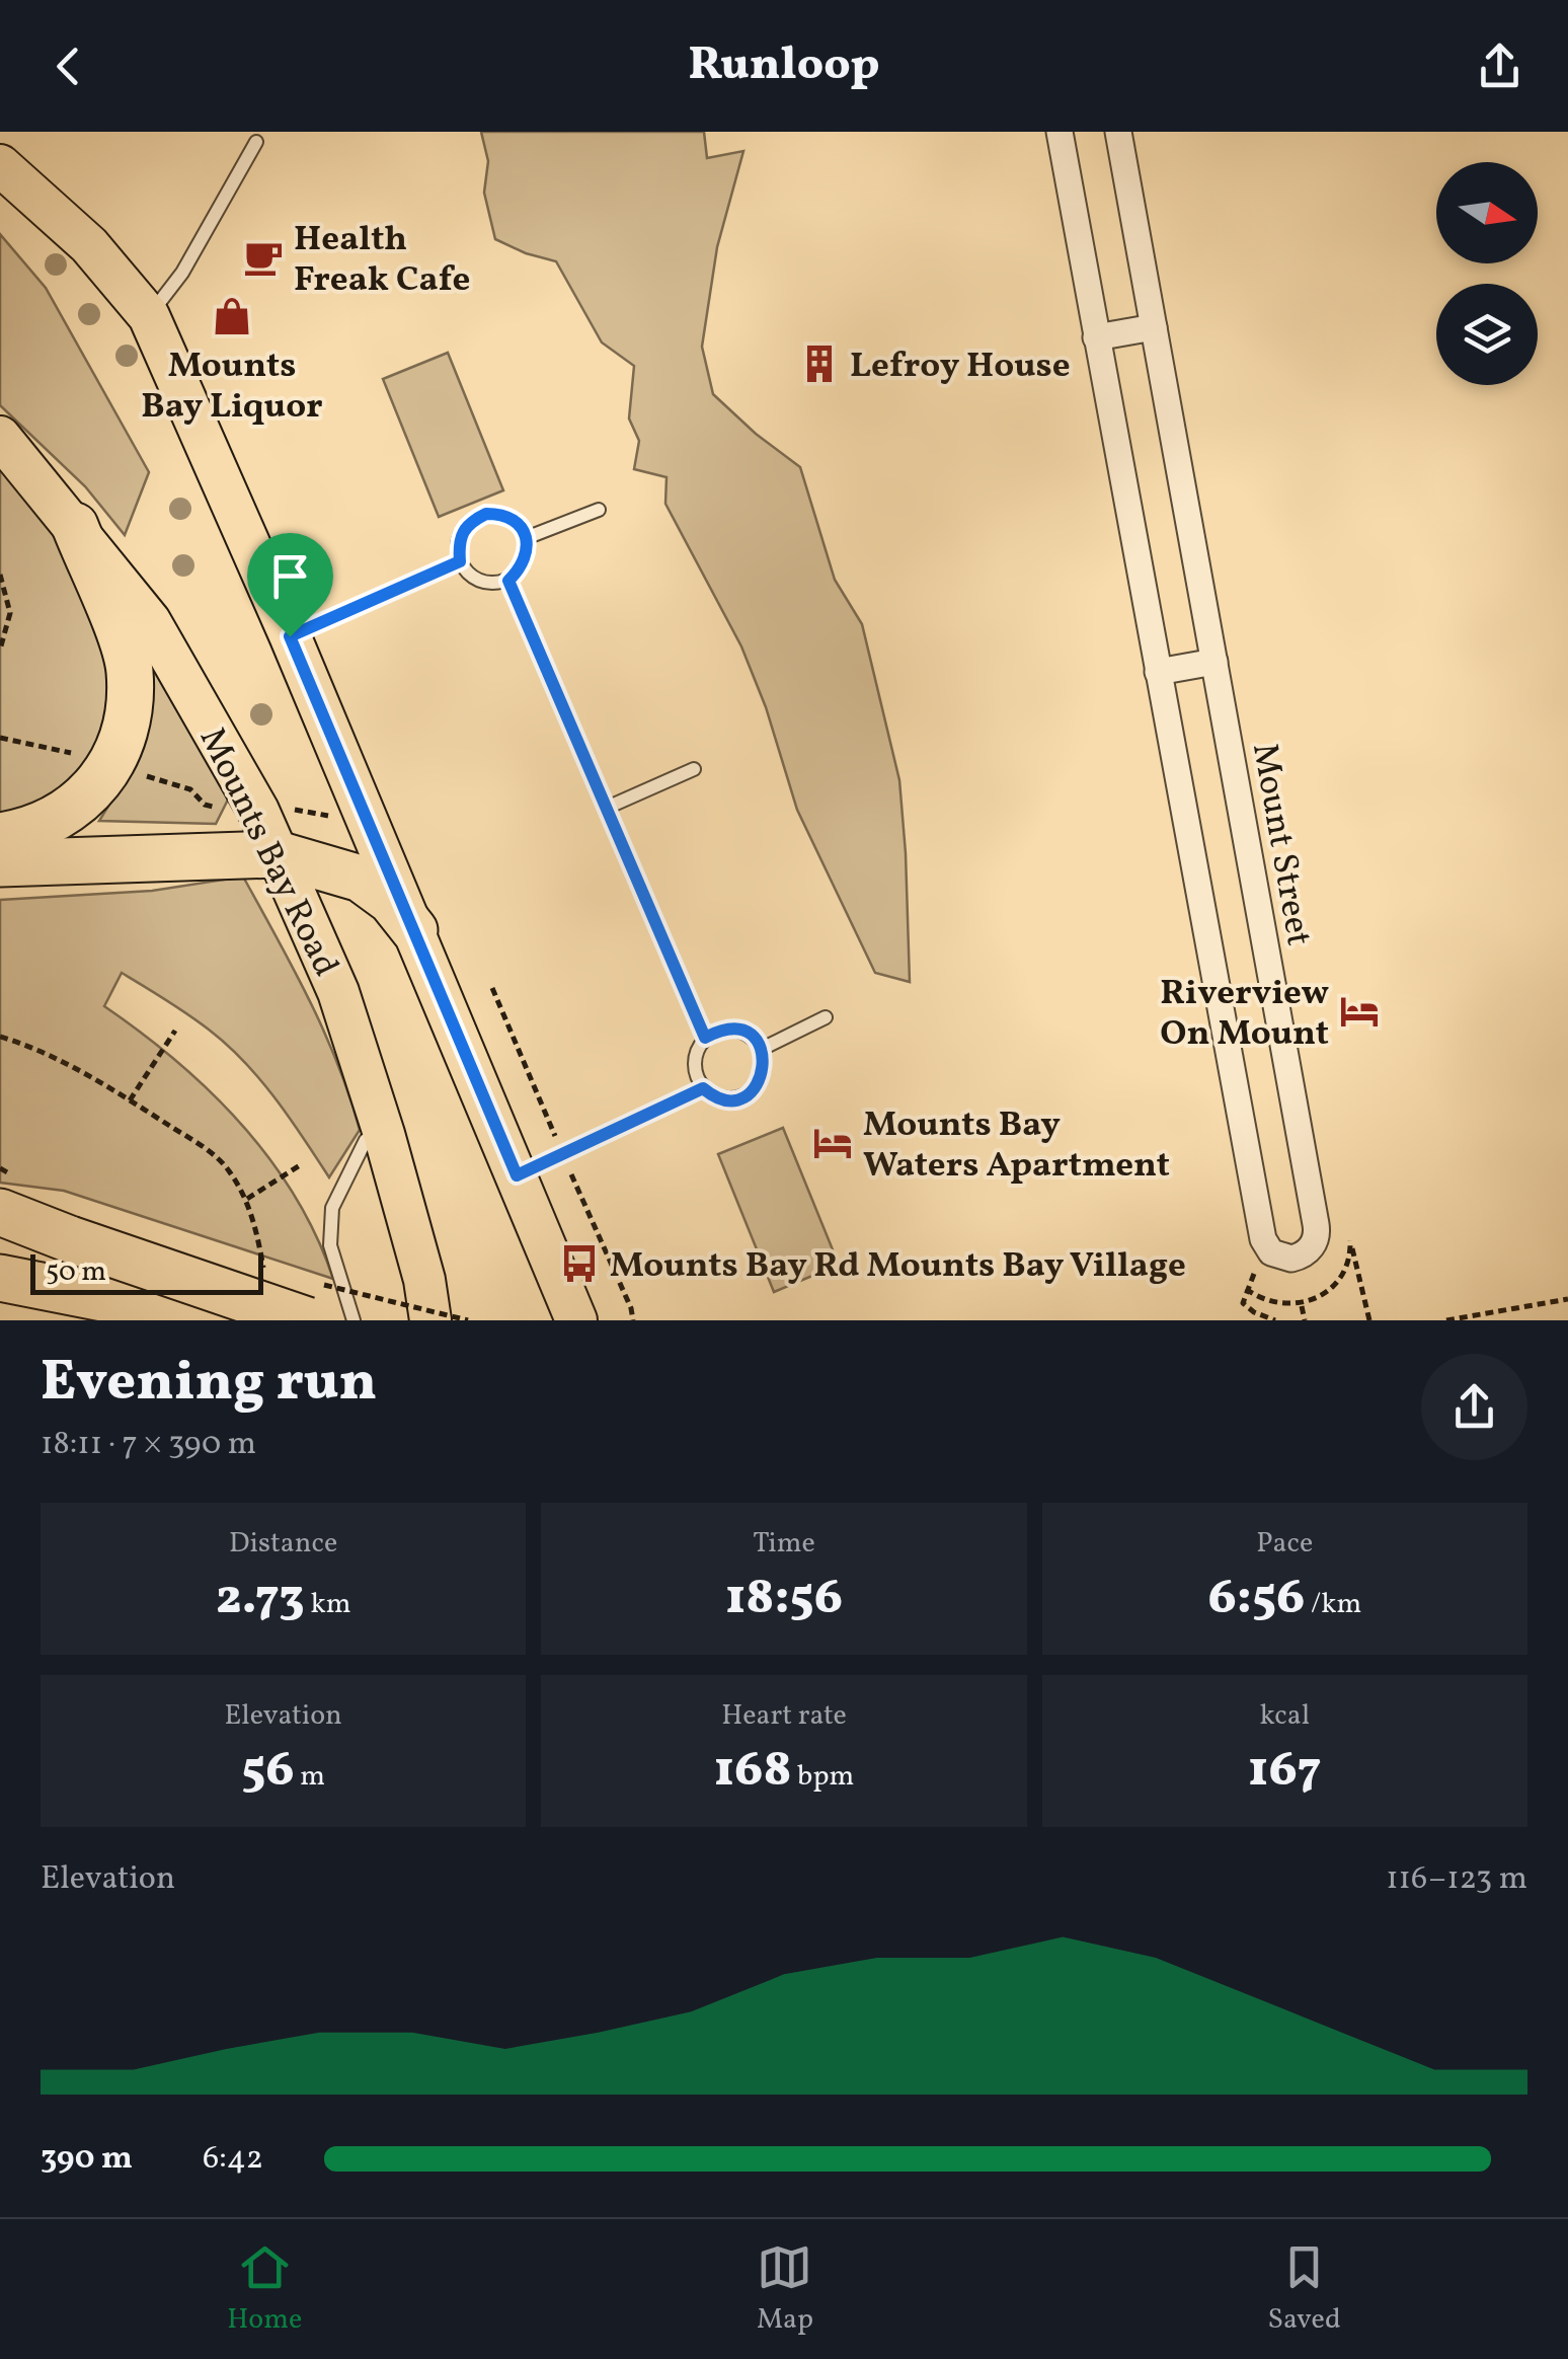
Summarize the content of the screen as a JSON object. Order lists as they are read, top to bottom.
{
  "streets": {
    "main road": ["Mounts Bay Road"],
    "street": ["Mount Street"]
  },
  "places": {
    "cafe": ["Health Freak Cafe"],
    "shop": ["Mounts Bay Liquor"],
    "building": ["Lefroy House"],
    "hotel": ["Riverview On Mount", "Mounts Bay Waters Apartment"],
    "bus stop": ["Mounts Bay Rd Mounts Bay Village"]
  },
  "scale_bar": "50 m",
  "north": "right",
  "page": {
    "header": "Runloop",
    "scale": "50 m",
    "heading": ["Evening run", "18:11 · 7 × 390 m"],
    "stats": [
      ["Distance", "2.73 km"],
      ["Time", "18:56"],
      ["Pace", "6:56 /km"],
      ["Elevation", "56 m"],
      ["Heart rate", "168 bpm"],
      ["kcal", "167"]
    ],
    "chart": ["Elevation", "116–123 m"],
    "list": [
      {
        "name": "390 m",
        "note": "6:42"
      }
    ],
    "tabs": ["Home", "Map", "Saved"]
  }
}
